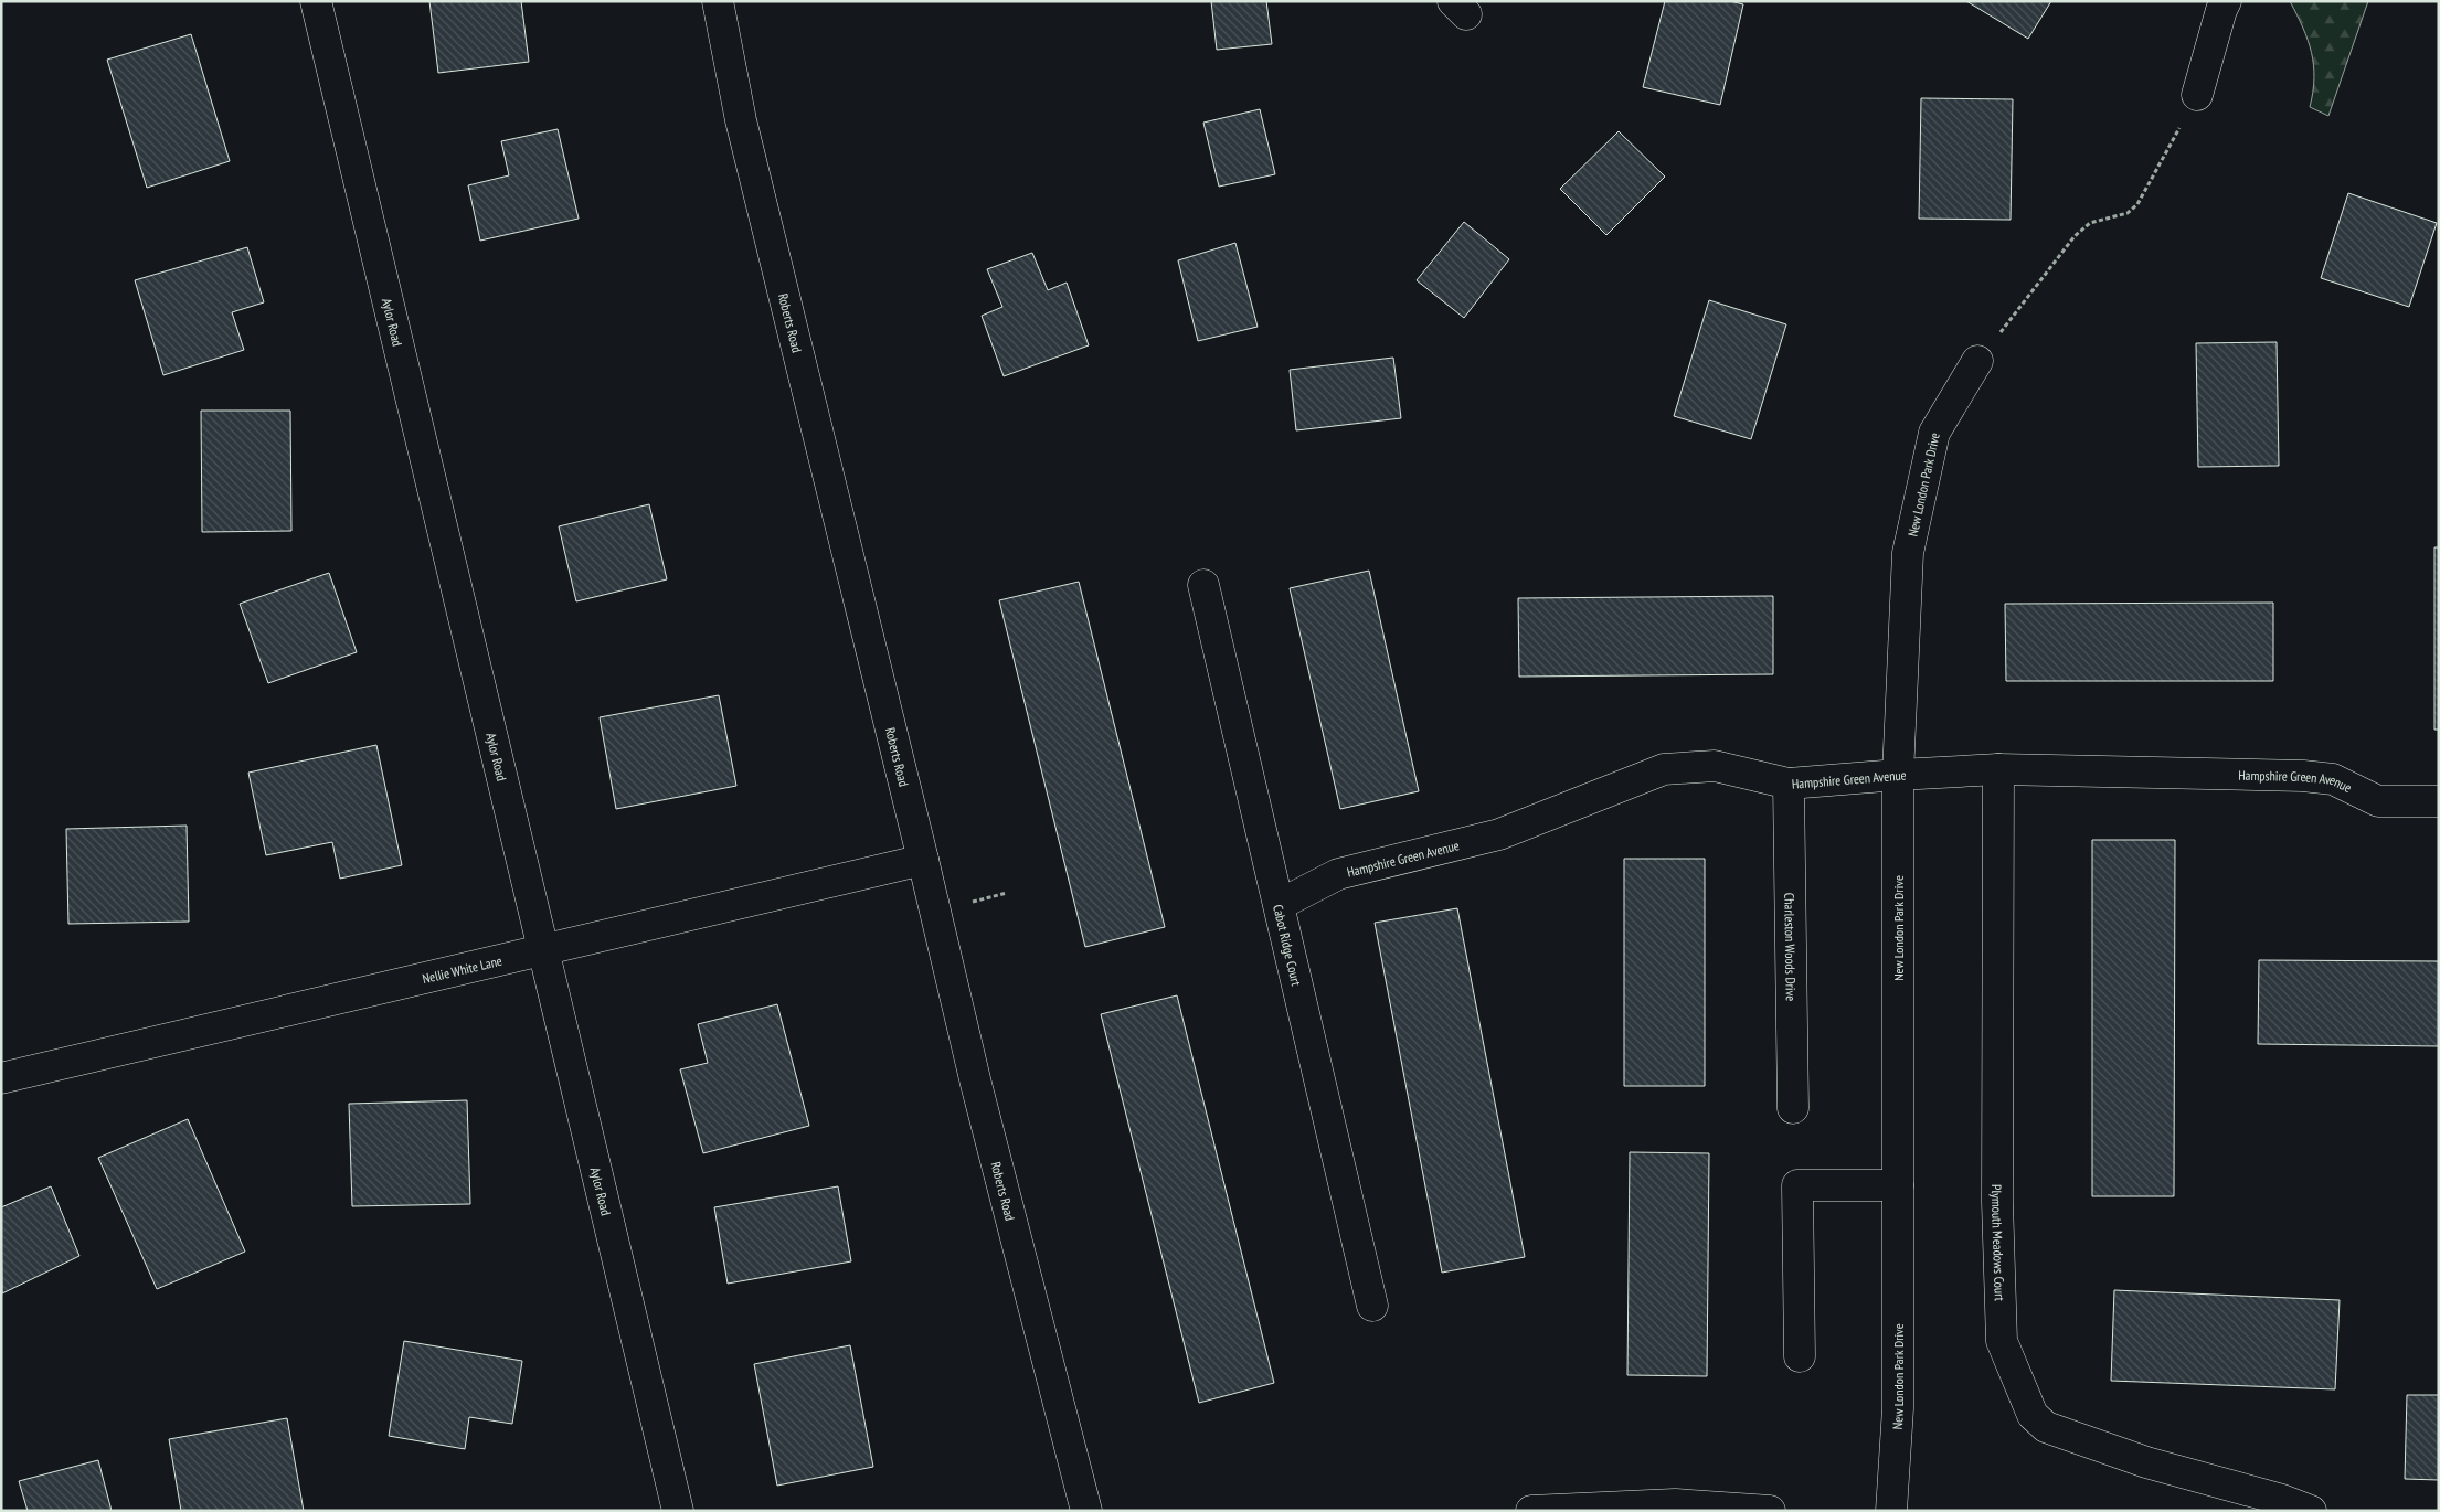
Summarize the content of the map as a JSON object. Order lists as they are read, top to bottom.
{
  "streets": {
    "street": [
      "Aylor Road",
      "Roberts Road",
      "New London Park Drive",
      "Hampshire Green Avenue",
      "Cabot Ridge Court",
      "Charleston Woods Drive",
      "Nellie White Lane",
      "Plymouth Meadows Court"
    ]
  },
  "crossings": [
    ["Aylor Road", "Nellie White Lane"],
    ["Roberts Road", "Nellie White Lane"],
    ["New London Park Drive", "Hampshire Green Avenue"],
    ["Hampshire Green Avenue", "Cabot Ridge Court"],
    ["Hampshire Green Avenue", "Charleston Woods Drive"],
    ["Hampshire Green Avenue", "Plymouth Meadows Court"]
  ]
}
